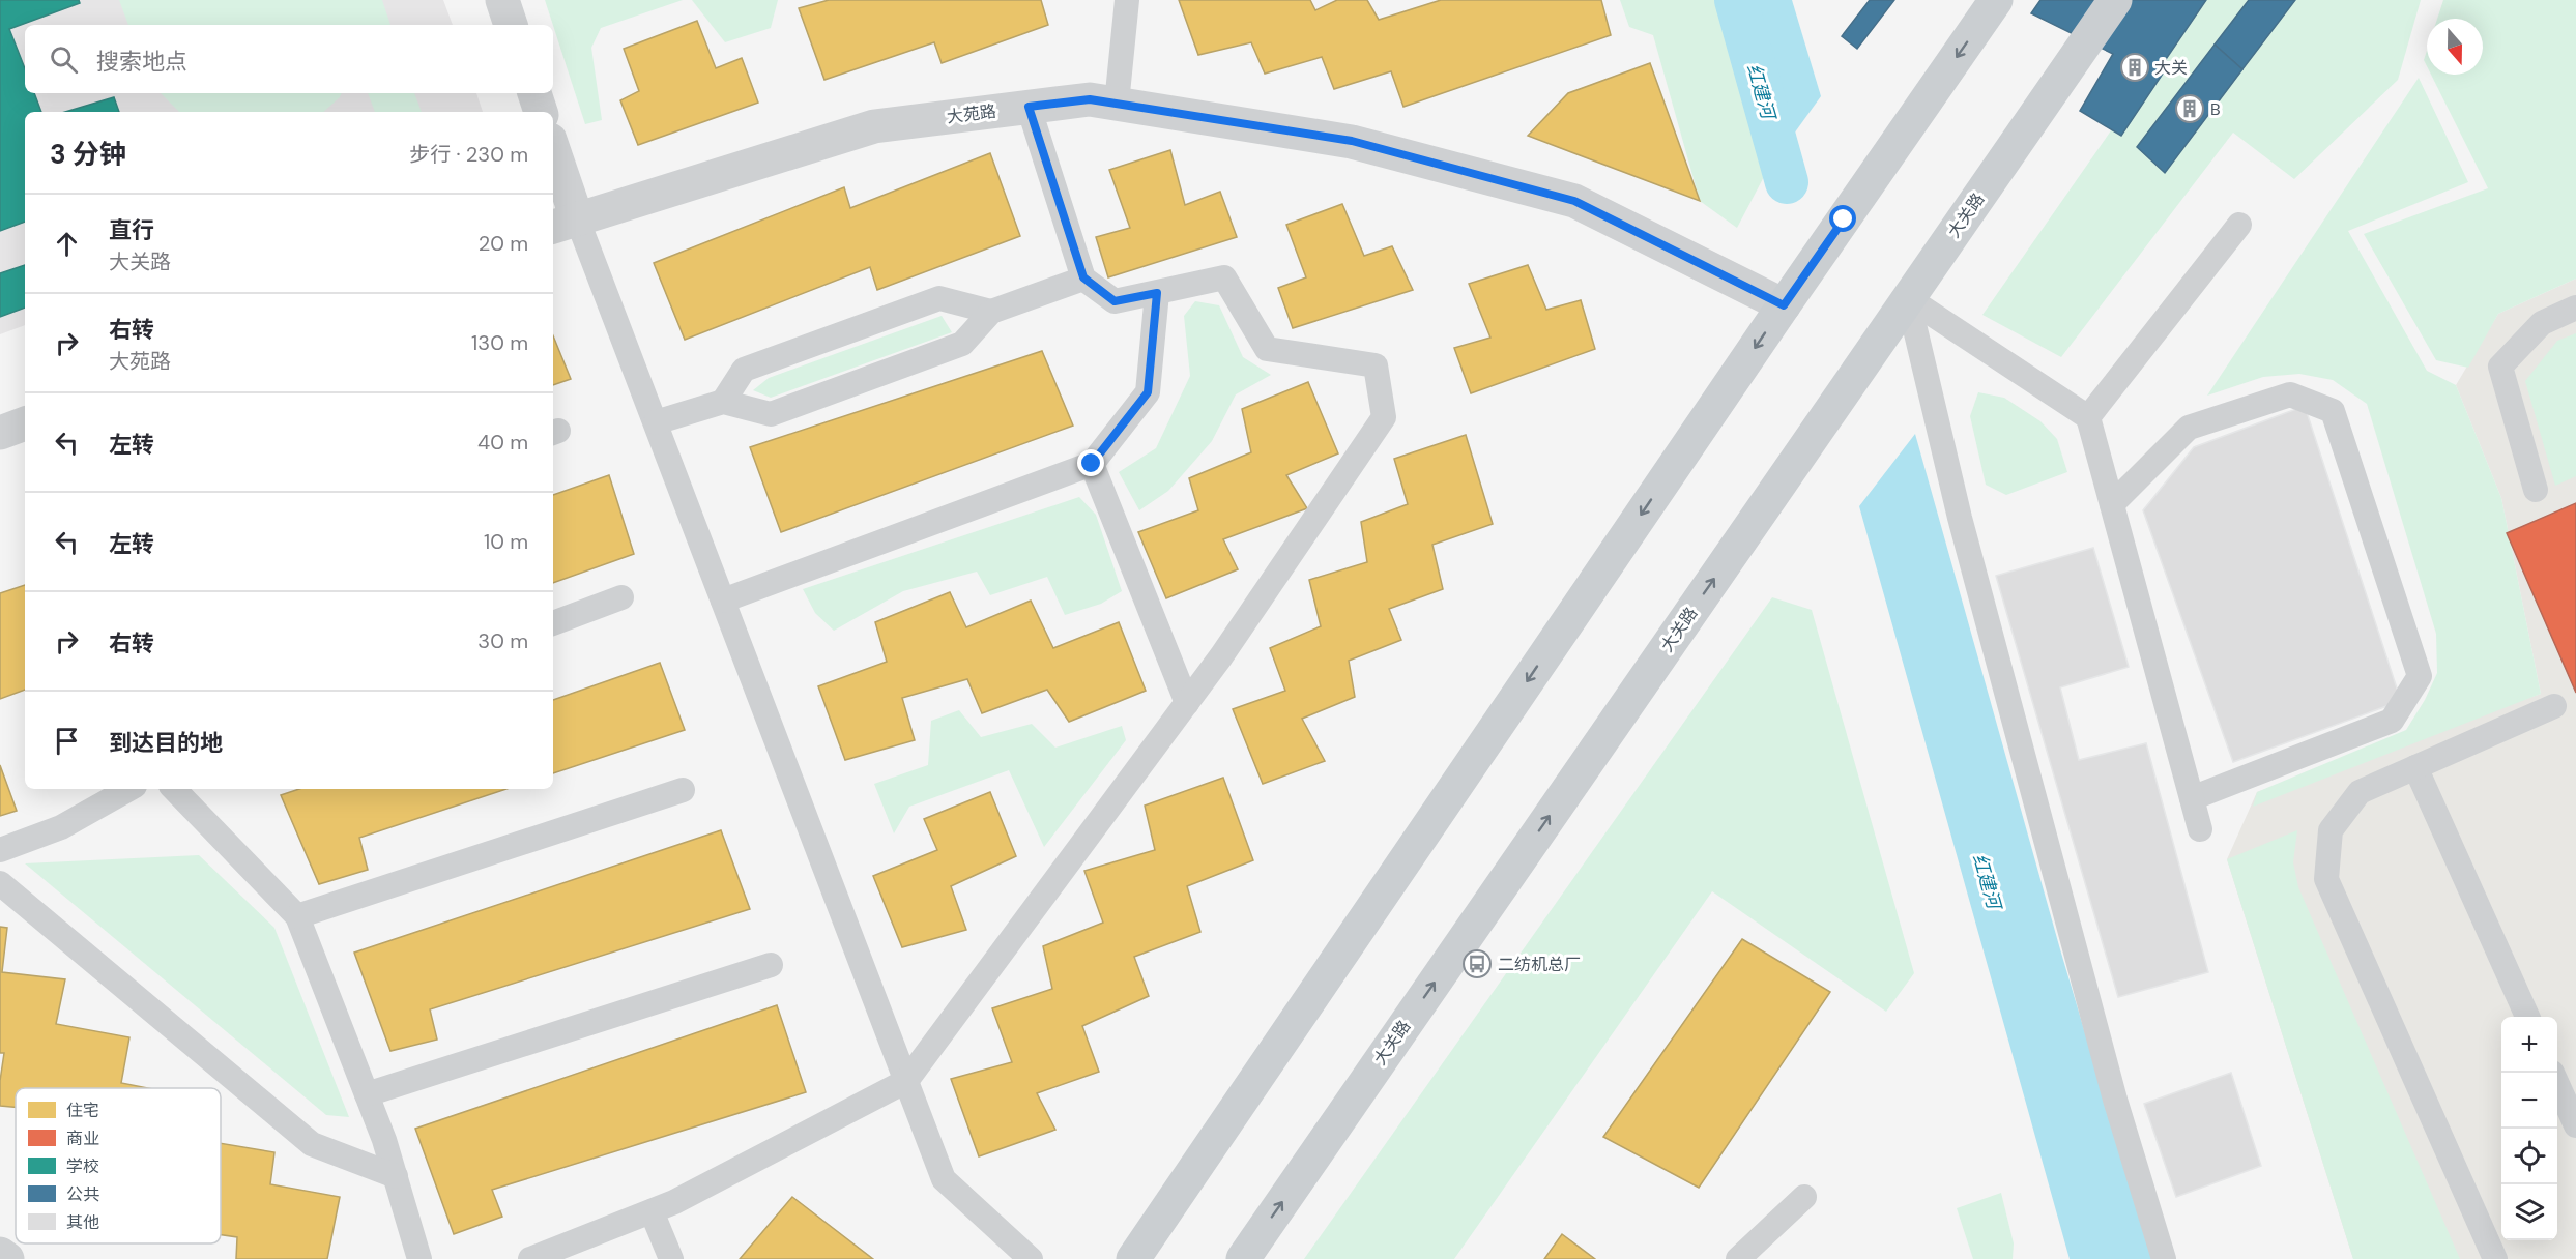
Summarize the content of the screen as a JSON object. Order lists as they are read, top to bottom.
{
  "streets": {
    "main road": ["大关路"],
    "street": ["大苑路"]
  },
  "water": ["红建河"],
  "places": {
    "building": ["大关", "B"],
    "bus stop": ["二纺机总厂"]
  },
  "legend": [
    "住宅",
    "商业",
    "学校",
    "公共",
    "其他"
  ],
  "north": "bottom",
  "page": {
    "search": "搜索地点",
    "heading": ["3 分钟", "步行 · 230 m"],
    "list": [
      ["直行", "大关路", "20 m"],
      ["右转", "大苑路", "130 m"],
      ["左转", "40 m"],
      ["左转", "10 m"],
      ["右转", "30 m"],
      "到达目的地"
    ],
    "map_buttons": ["+", "−"]
  }
}
